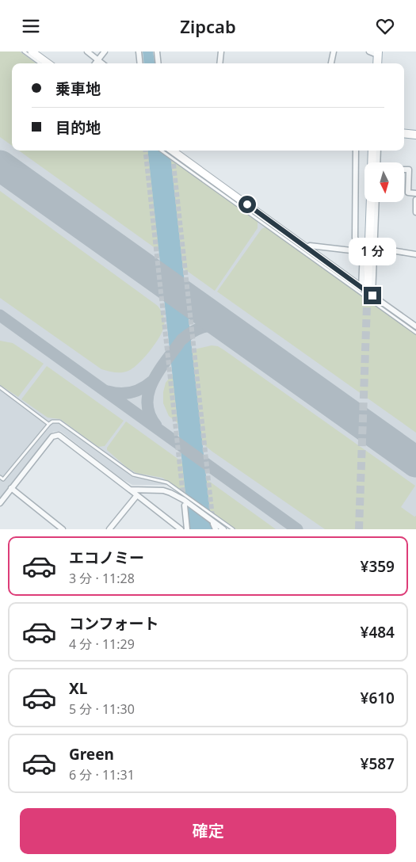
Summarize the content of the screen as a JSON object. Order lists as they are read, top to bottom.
{
  "north": "bottom",
  "page": {
    "header": "Zipcab",
    "banner": ["乗車地", "目的地"],
    "bubble": "1 分",
    "list": [
      {
        "name": "エコノミー",
        "note": "3 分 · 11:28",
        "value": "¥359"
      },
      {
        "name": "コンフォート",
        "note": "4 分 · 11:29",
        "value": "¥484"
      },
      {
        "name": "XL",
        "note": "5 分 · 11:30",
        "value": "¥610"
      },
      {
        "name": "Green",
        "note": "6 分 · 11:31",
        "value": "¥587"
      }
    ],
    "buttons": "確定"
  }
}
